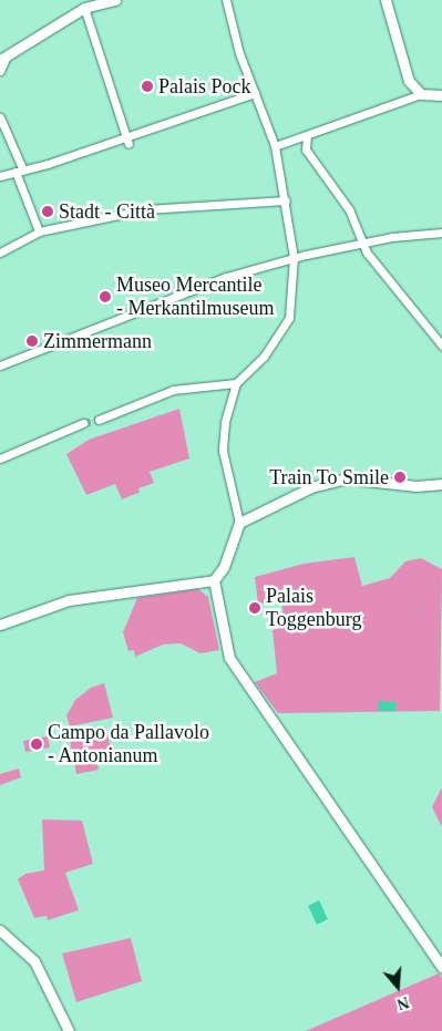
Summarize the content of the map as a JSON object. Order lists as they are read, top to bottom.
{
  "places": [
    "Palais Pock",
    "Stadt - Città",
    "Museo Mercantile - Merkantilmuseum",
    "Zimmermann",
    "Train To Smile",
    "Palais Toggenburg",
    "Campo da Pallavolo - Antonianum"
  ],
  "north": "bottom"
}
